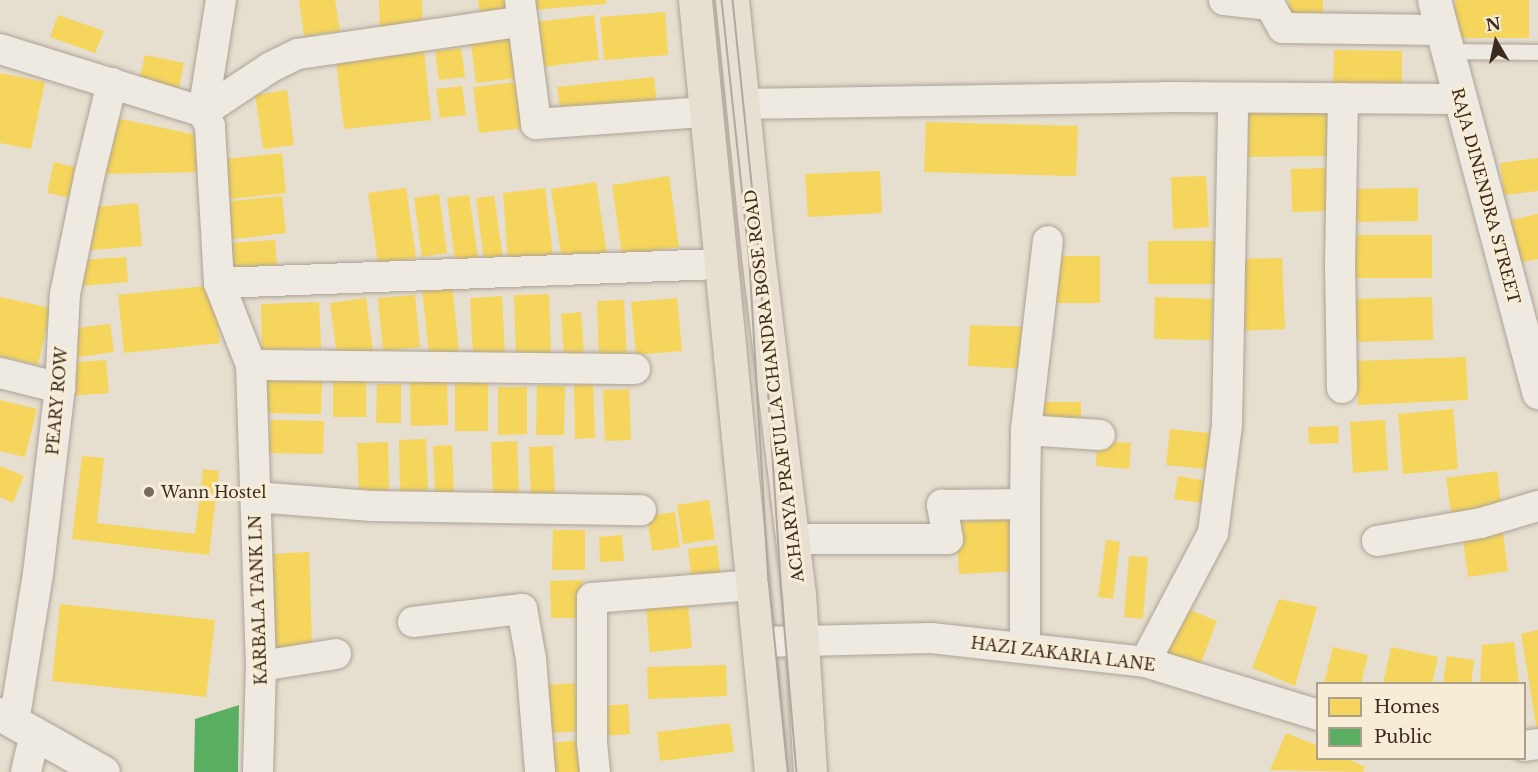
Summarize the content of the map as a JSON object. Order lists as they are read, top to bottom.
{
  "streets": {
    "main road": ["RAJA DINENDRA STREET", "ACHARYA PRAFULLA CHANDRA BOSE ROAD"],
    "street": ["PEARY ROW", "KARBALA TANK LN", "HAZI ZAKARIA LANE"]
  },
  "crossings": [
    ["ACHARYA PRAFULLA CHANDRA BOSE ROAD", "HAZI ZAKARIA LANE"]
  ],
  "places": ["Wann Hostel"],
  "legend": ["Homes", "Public"],
  "north": "top"
}
